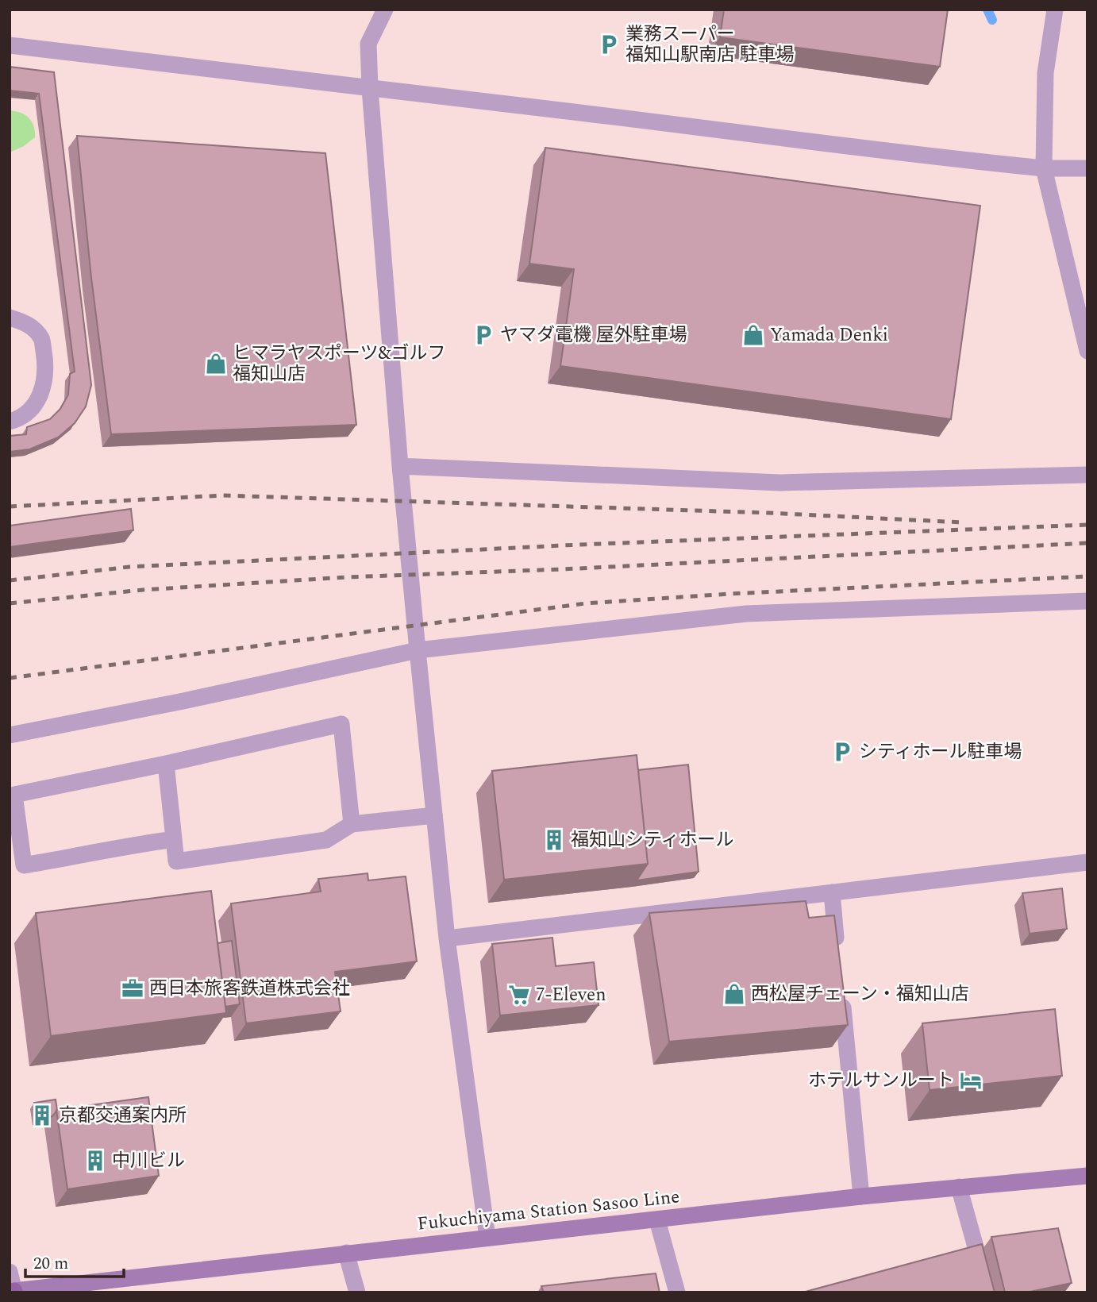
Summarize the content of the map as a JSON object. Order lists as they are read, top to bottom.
{
  "streets": {
    "main road": ["Fukuchiyama Station Sasoo Line"]
  },
  "places": {
    "parking": ["業務スーパー 福知山駅南店 駐車場", "ヤマダ電機 屋外駐車場", "シティホール駐車場"],
    "shop": ["Yamada Denki", "ヒマラヤスポーツ&ゴルフ 福知山店", "西松屋チェーン・福知山店"],
    "building": ["福知山シティホール", "京都交通案内所", "中川ビル"],
    "office": ["西日本旅客鉄道株式会社"],
    "supermarket": ["7-Eleven"],
    "hotel": ["ホテルサンルート"]
  },
  "scale_bar": "20 m"
}
